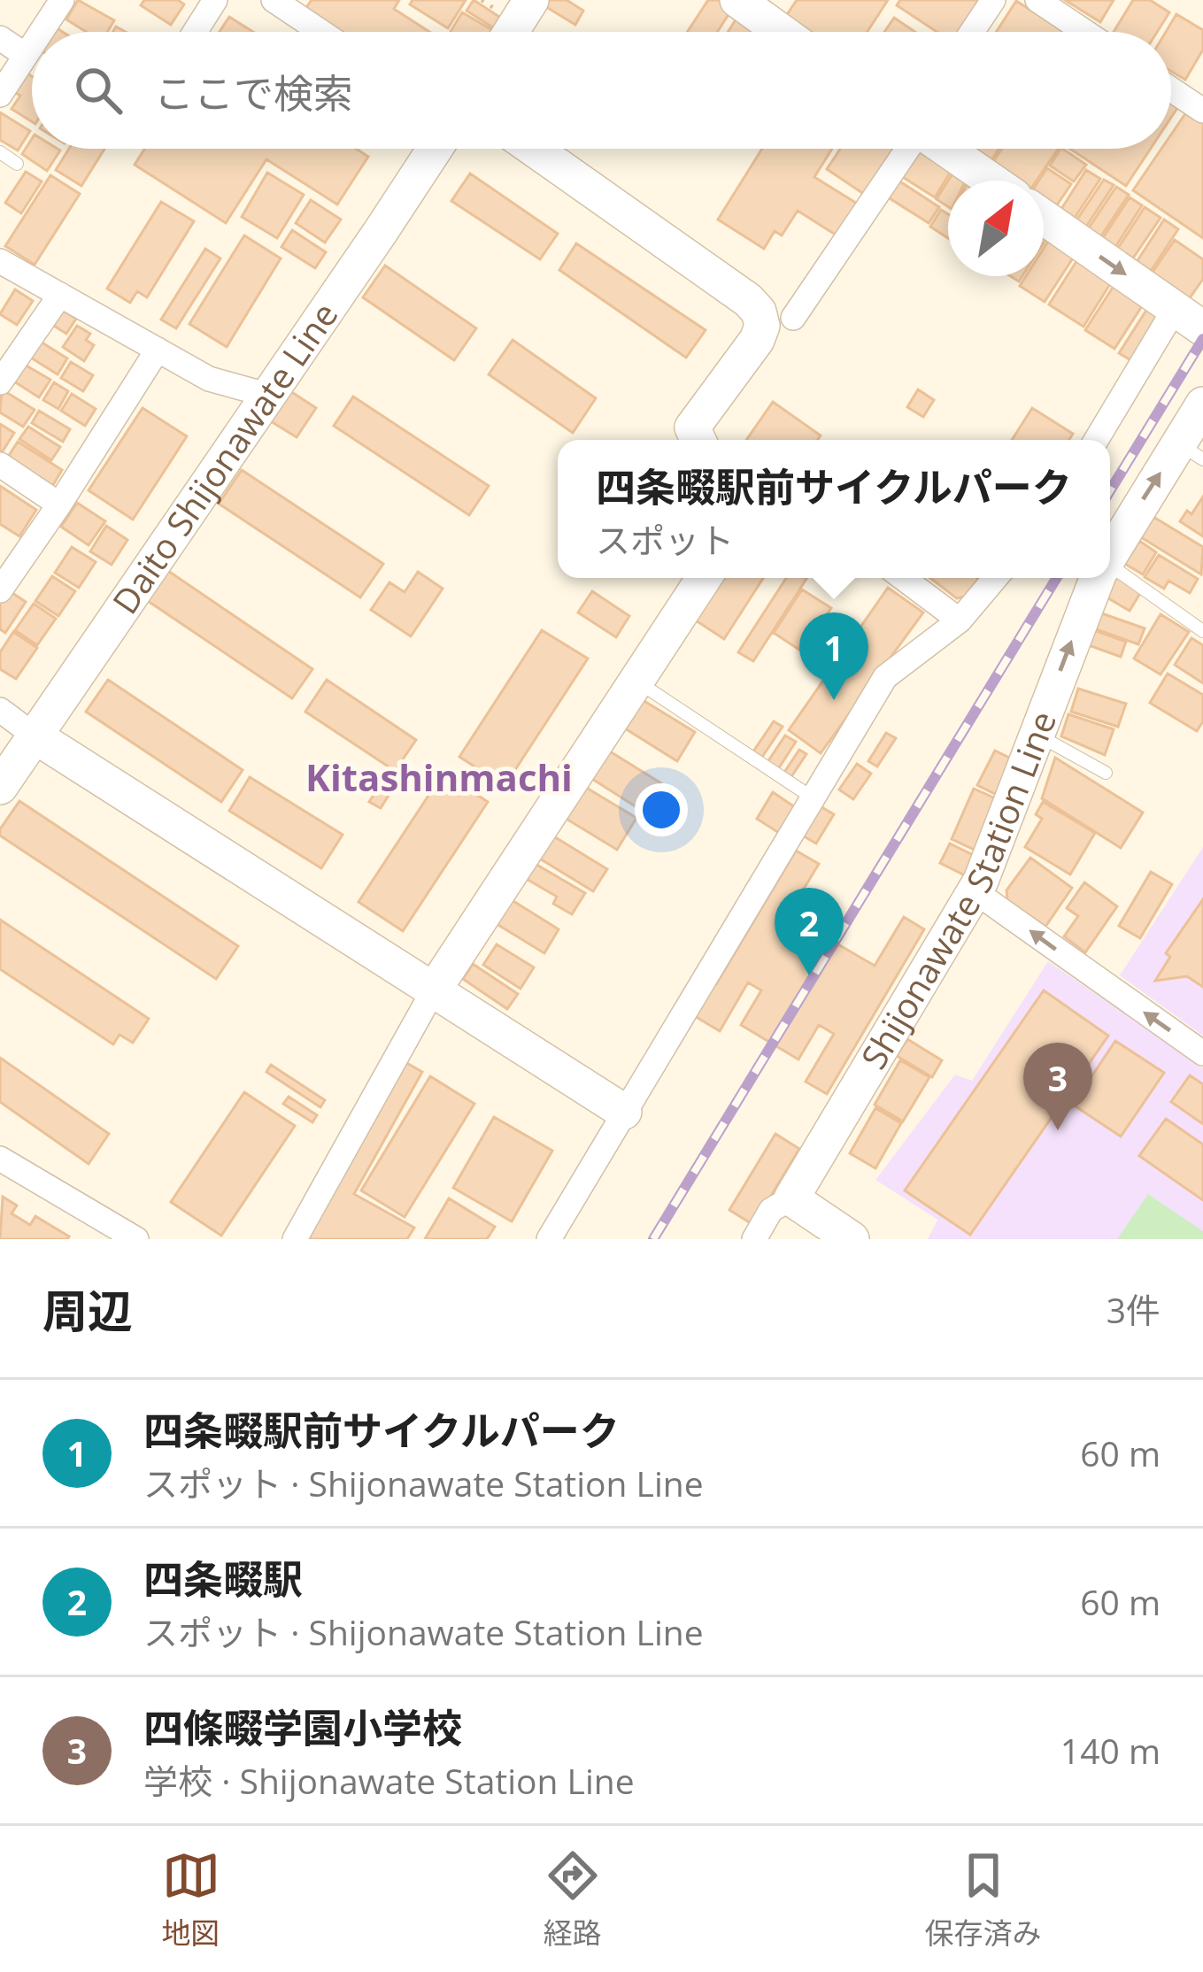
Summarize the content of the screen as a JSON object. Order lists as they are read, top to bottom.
{
  "streets": {
    "main road": ["Daito Shijonawate Line", "Shijonawate Station Line"]
  },
  "districts": ["Kitashinmachi"],
  "north": "top right",
  "page": {
    "search": "ここで検索",
    "popup": ["四条畷駅前サイクルパーク", "スポット"],
    "pins": ["1", "2", "3"],
    "heading": ["周辺", "3件"],
    "list": [
      {
        "mark": "1",
        "name": "四条畷駅前サイクルパーク",
        "note": "スポット · Shijonawate Station Line",
        "value": "60 m"
      },
      {
        "mark": "2",
        "name": "四条畷駅",
        "note": "スポット · Shijonawate Station Line",
        "value": "60 m"
      },
      {
        "mark": "3",
        "name": "四條畷学園小学校",
        "note": "学校 · Shijonawate Station Line",
        "value": "140 m"
      }
    ],
    "nav": ["地図", "経路", "保存済み"]
  }
}
